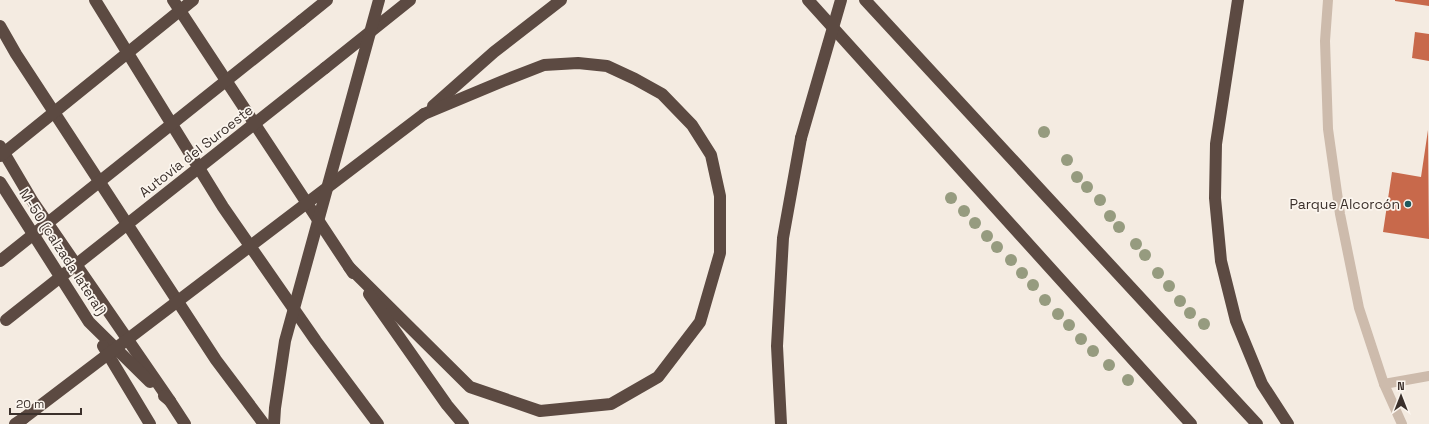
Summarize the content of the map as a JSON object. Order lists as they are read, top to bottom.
{
  "streets": {
    "highway": ["Autovía del Suroeste", "M-50 (calzada lateral)"]
  },
  "places": ["Parque Alcorcón"],
  "scale_bar": "20 m",
  "north": "top"
}
